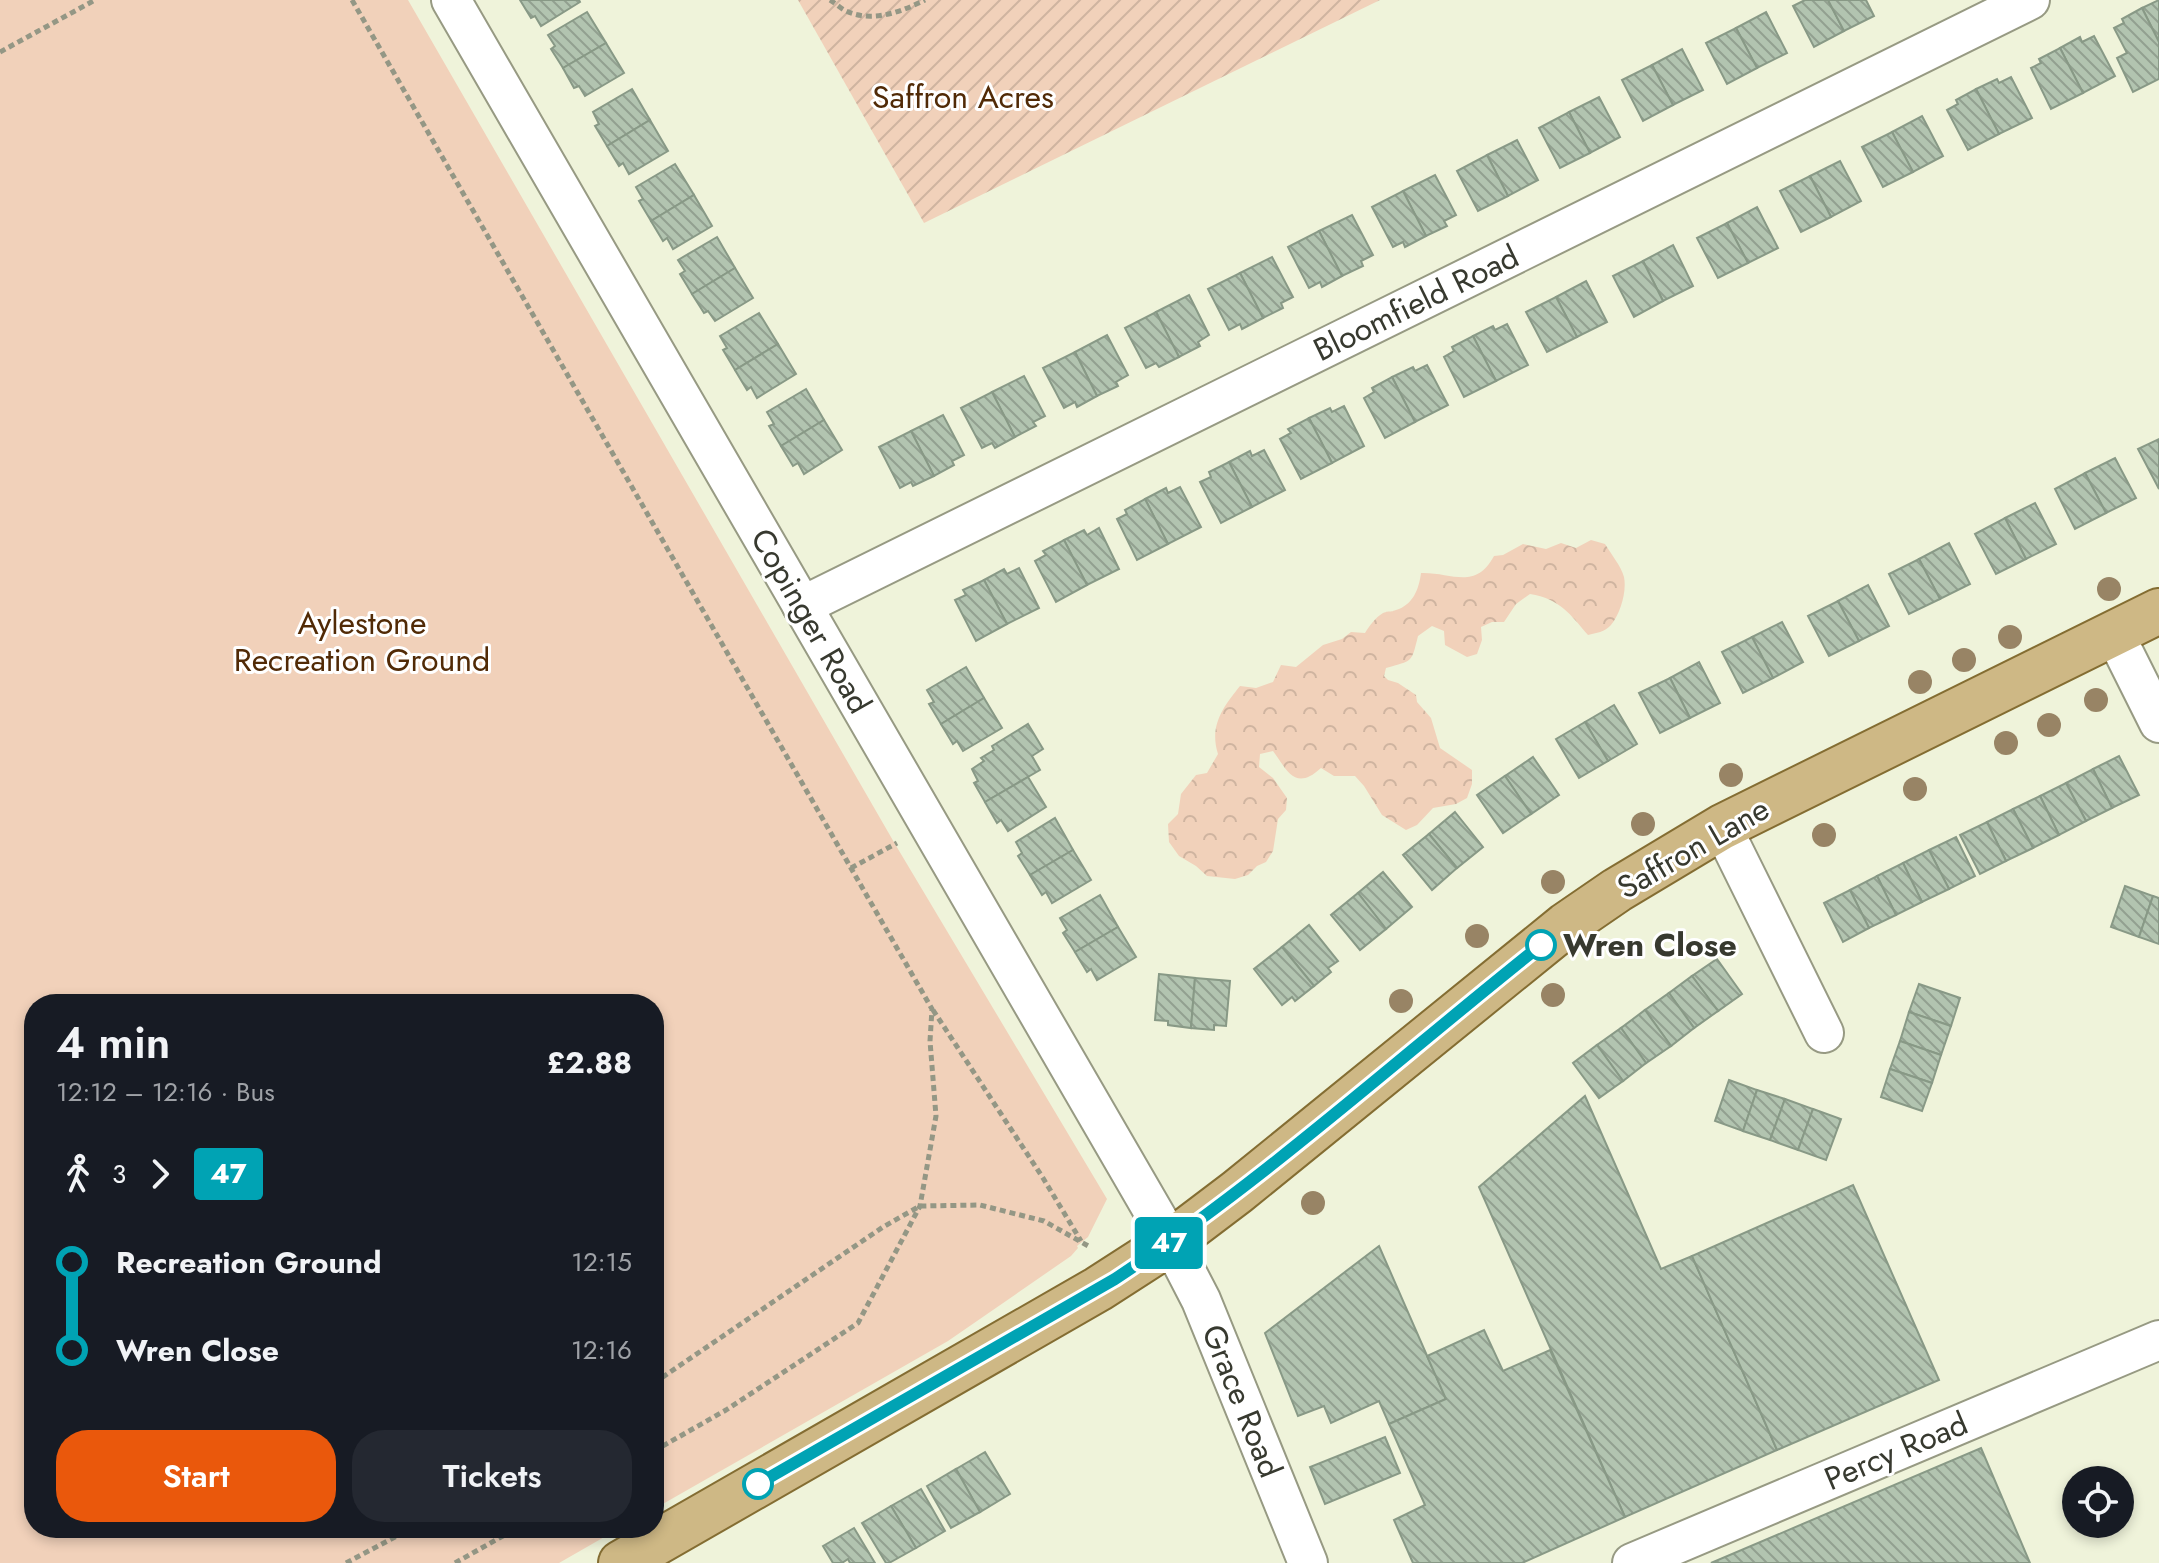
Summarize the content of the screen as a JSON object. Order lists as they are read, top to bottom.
{
  "streets": {
    "main road": ["Saffron Lane"],
    "street": [
      "Bloomfield Road",
      "Copinger Road",
      "Grace Road",
      "Percy Road"
    ]
  },
  "crossings": [
    ["Bloomfield Road", "Copinger Road"],
    ["Copinger Road", "Saffron Lane"],
    ["Copinger Road", "Grace Road"],
    ["Saffron Lane", "Grace Road"]
  ],
  "parks": ["Saffron Acres", "Aylestone Recreation Ground"],
  "places": ["Wren Close"],
  "lines": ["bus line 47"],
  "page": {
    "on_map": "47",
    "heading": ["4 min", "12:12 – 12:16 · Bus", "£2.88"],
    "legs": ["3", "47"],
    "list": [
      {
        "name": "Recreation Ground",
        "value": "12:15"
      },
      {
        "name": "Wren Close",
        "value": "12:16"
      }
    ],
    "buttons": ["Start", "Tickets"]
  }
}
